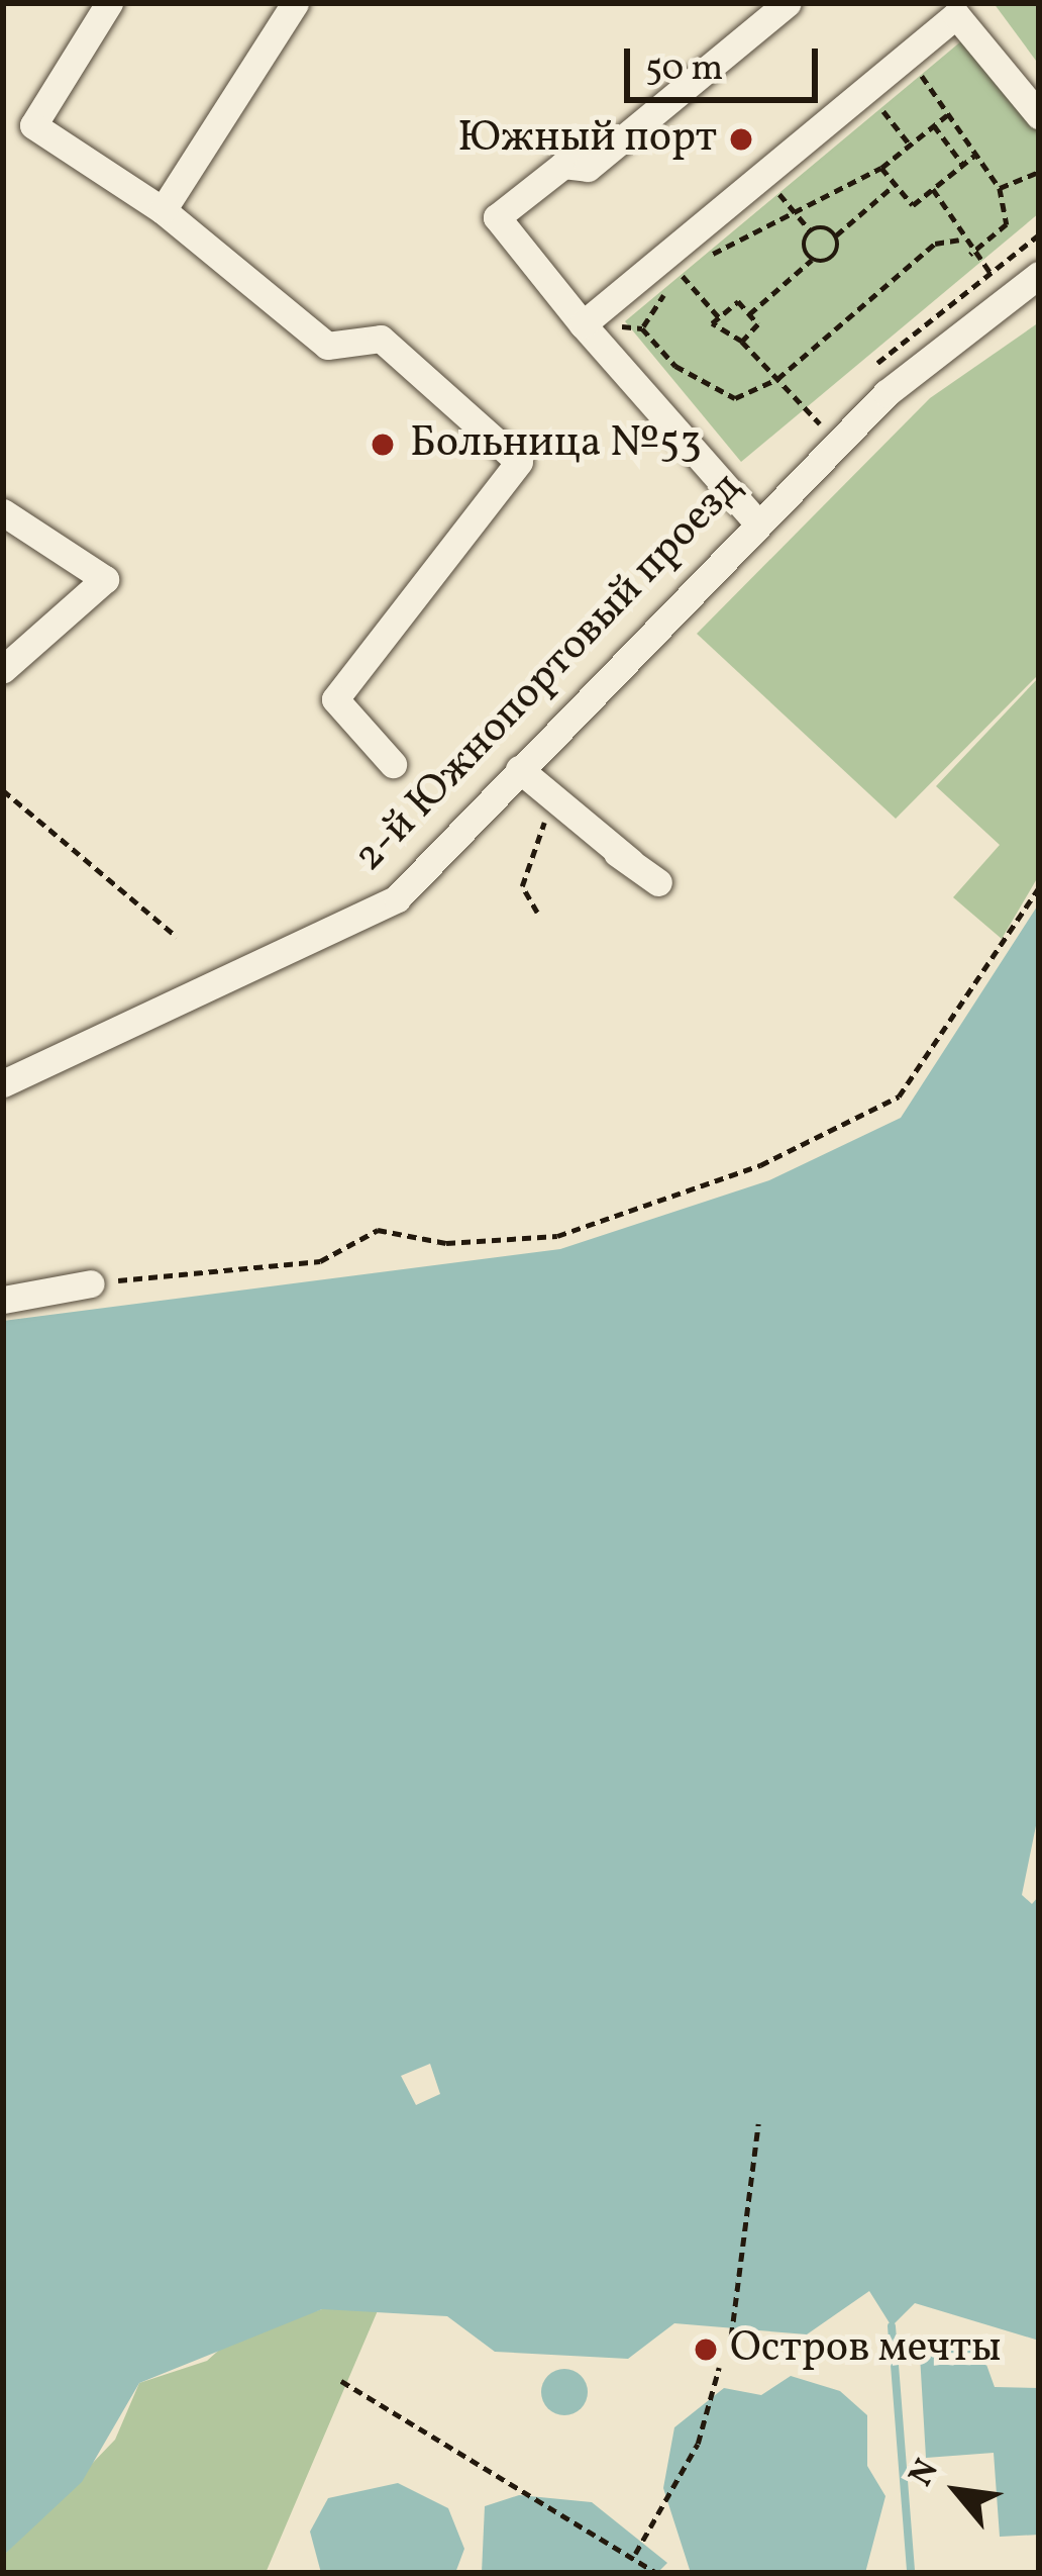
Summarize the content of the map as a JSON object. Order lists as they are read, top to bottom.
{
  "streets": {
    "street": ["2-й Южнопортовый проезд"]
  },
  "places": ["Южный порт", "Больница №53", "Остров мечты"],
  "scale_bar": "50 m",
  "north": "top left"
}
